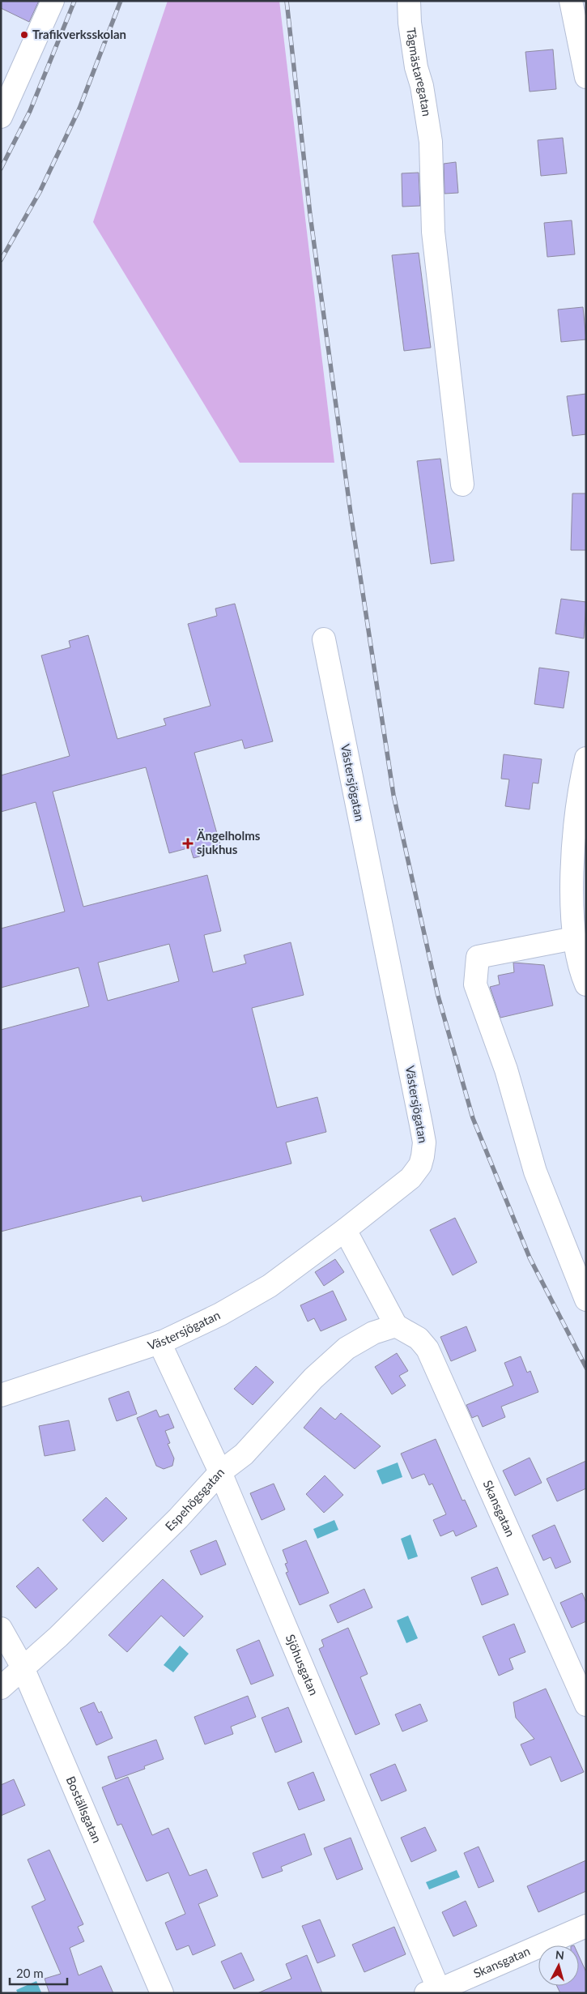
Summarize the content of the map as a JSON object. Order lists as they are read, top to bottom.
{
  "streets": {
    "street": [
      "Tågmästaregatan",
      "Västersjögatan",
      "Espehögsgatan",
      "Skansgatan",
      "Sjöhusgatan",
      "Boställsgatan"
    ]
  },
  "crossings": [
    ["Västersjögatan", "Sjöhusgatan"],
    ["Espehögsgatan", "Skansgatan"],
    ["Espehögsgatan", "Sjöhusgatan"],
    ["Espehögsgatan", "Boställsgatan"],
    ["Skansgatan", "Sjöhusgatan"]
  ],
  "places": {
    "other": ["Trafikverksskolan"],
    "health": ["Ängelholms sjukhus"]
  },
  "scale_bar": "20 m",
  "north": "top"
}
